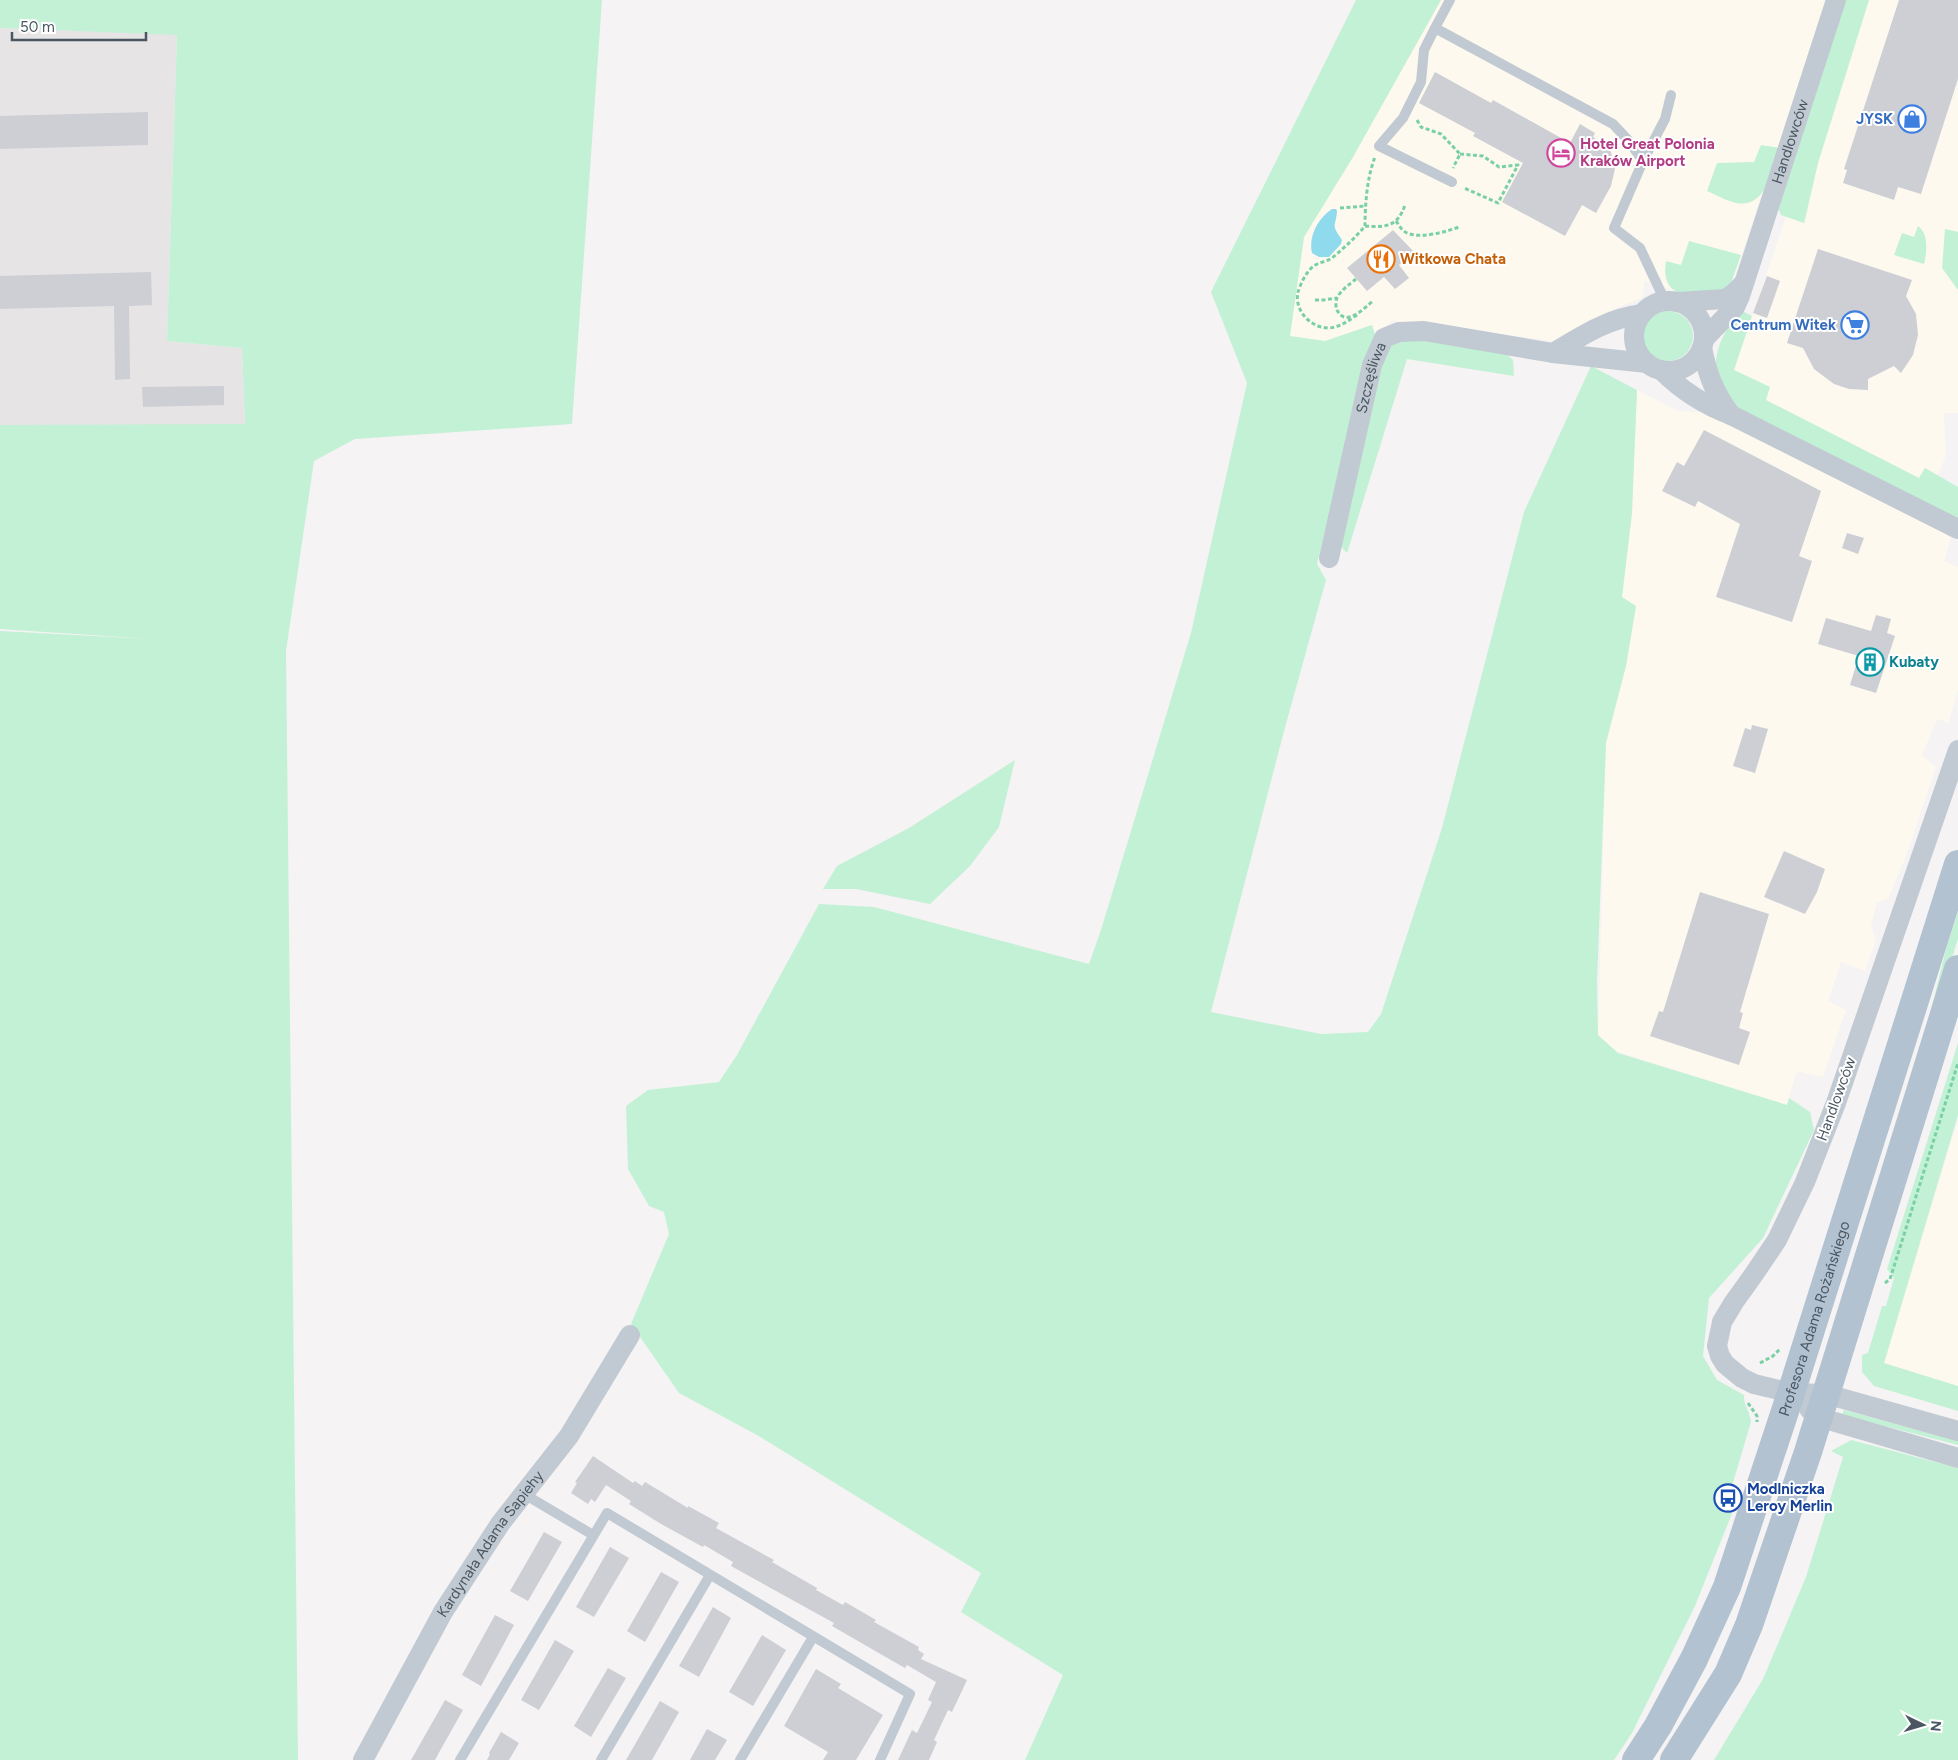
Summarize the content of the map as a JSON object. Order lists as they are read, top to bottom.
{
  "streets": {
    "main road": ["Profesora Adama Rożańskiego"],
    "street": ["Handlowców", "Szczęśliwa", "Kardynała Adama Sapiehy"]
  },
  "crossings": [
    ["Handlowców", "Szczęśliwa"],
    ["Handlowców", "Profesora Adama Rożańskiego"]
  ],
  "places": {
    "shop": ["JYSK"],
    "hotel": ["Hotel Great Polonia Kraków Airport"],
    "restaurant": ["Witkowa Chata"],
    "supermarket": ["Centrum Witek"],
    "building": ["Kubaty"],
    "bus stop": ["Modlniczka Leroy Merlin"]
  },
  "scale_bar": "50 m",
  "north": "right"
}
